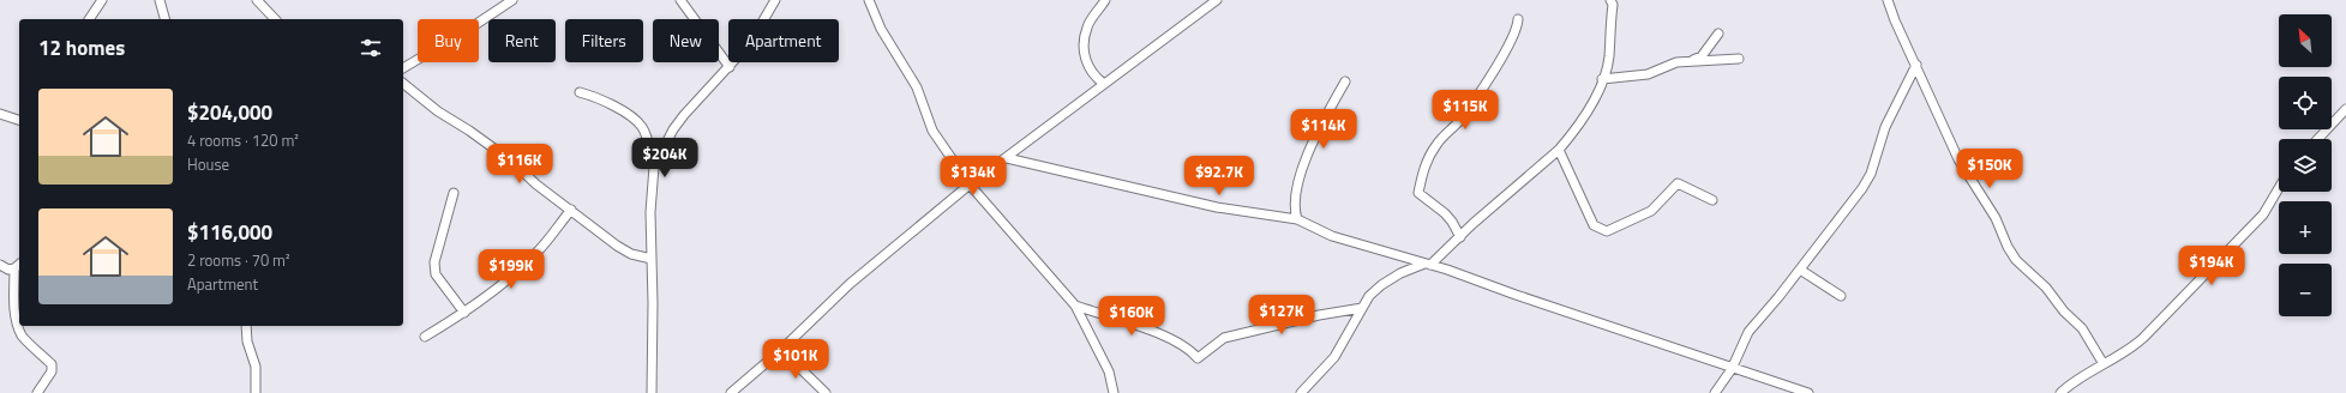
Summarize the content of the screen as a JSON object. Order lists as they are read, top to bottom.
{
  "north": "top left",
  "page": {
    "map_buttons": ["+", "−"],
    "chip": [
      "Buy",
      "Rent",
      "Filters",
      "New",
      "Apartment"
    ],
    "heading": "12 homes",
    "list": [
      {
        "name": "$204,000",
        "note": "4 rooms · 120 m² · House"
      },
      {
        "name": "$116,000",
        "note": "2 rooms · 70 m² · Apartment"
      }
    ],
    "price": [
      "$115K",
      "$114K",
      "$204K",
      "$116K",
      "$150K",
      "$134K",
      "$92.7K",
      "$194K",
      "$199K",
      "$127K",
      "$160K",
      "$101K"
    ]
  }
}
